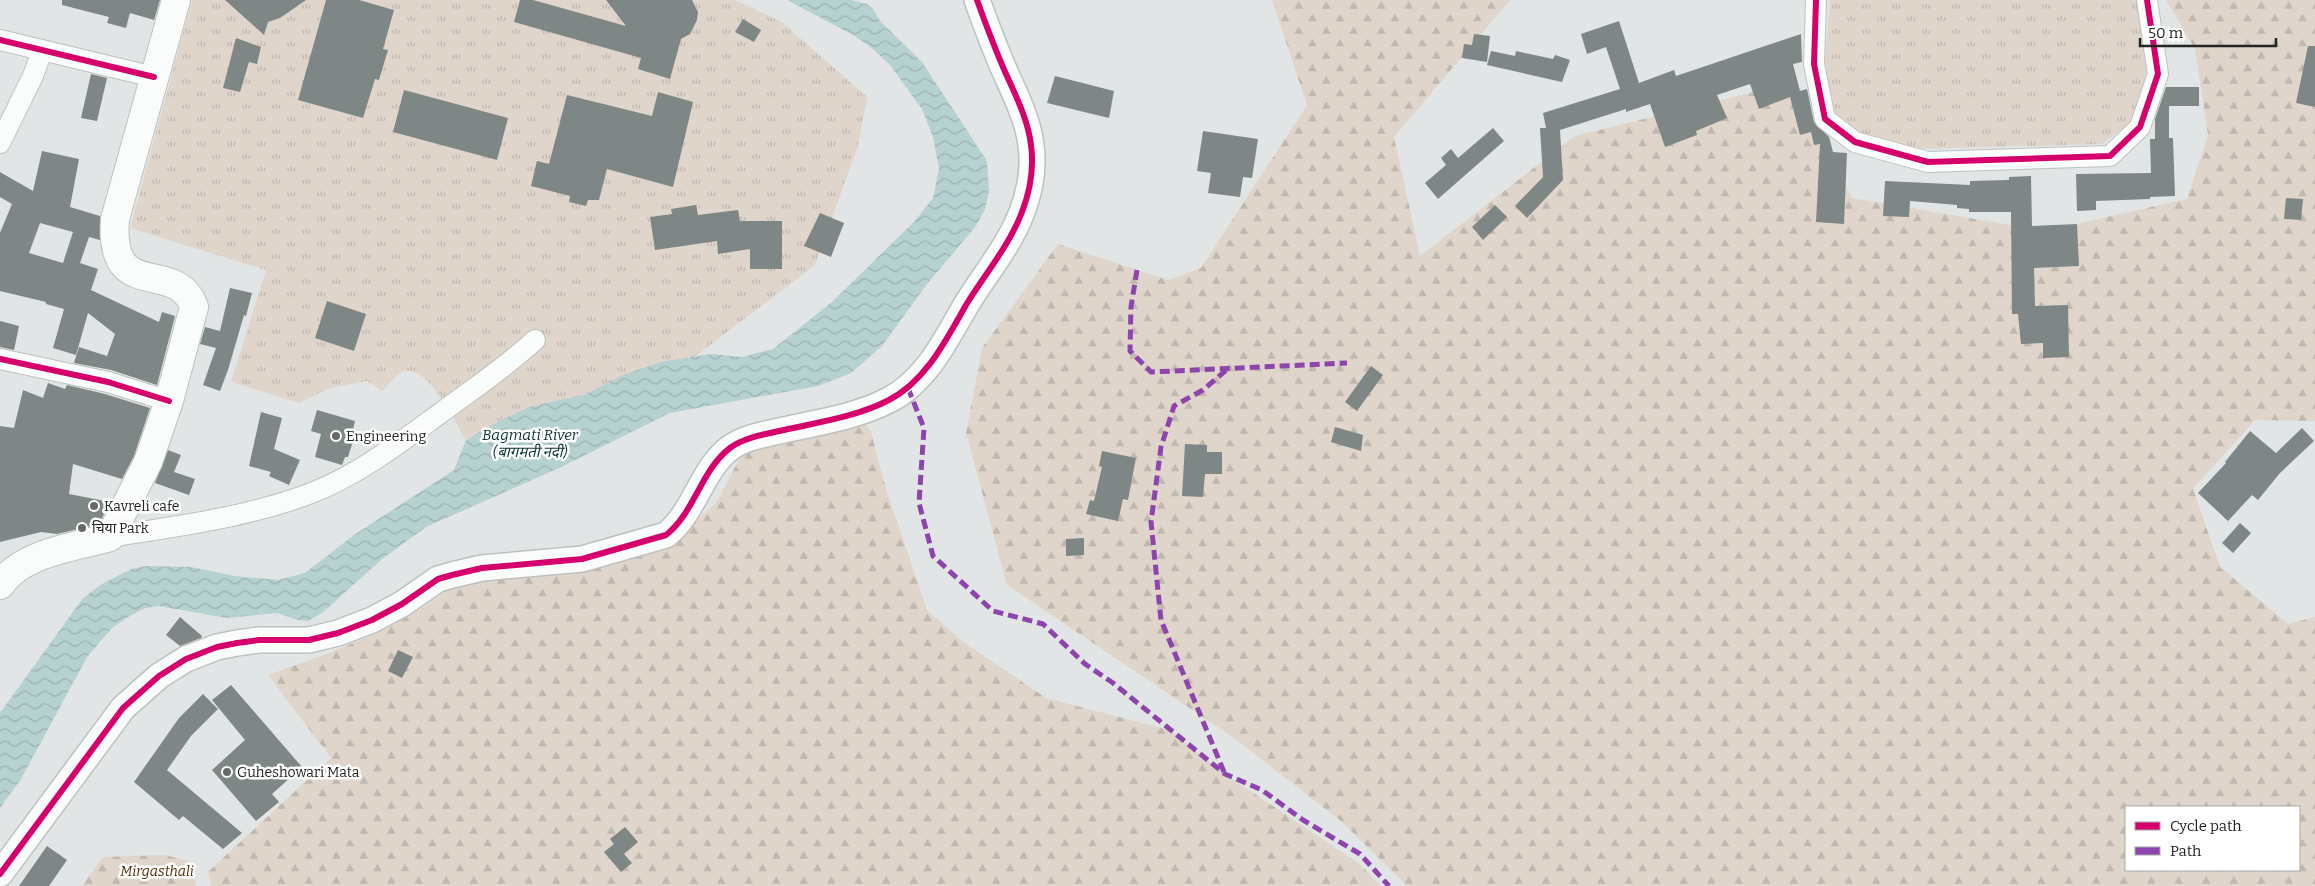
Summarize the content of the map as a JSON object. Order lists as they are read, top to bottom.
{
  "water": ["Bagmati River (बागमती नदी)"],
  "parks": ["Mirgasthali"],
  "places": [
    "Engineering",
    "Kavreli cafe",
    "चिया Park",
    "Guheshowari Mata"
  ],
  "legend": ["Cycle path", "Path"],
  "scale_bar": "50 m"
}
